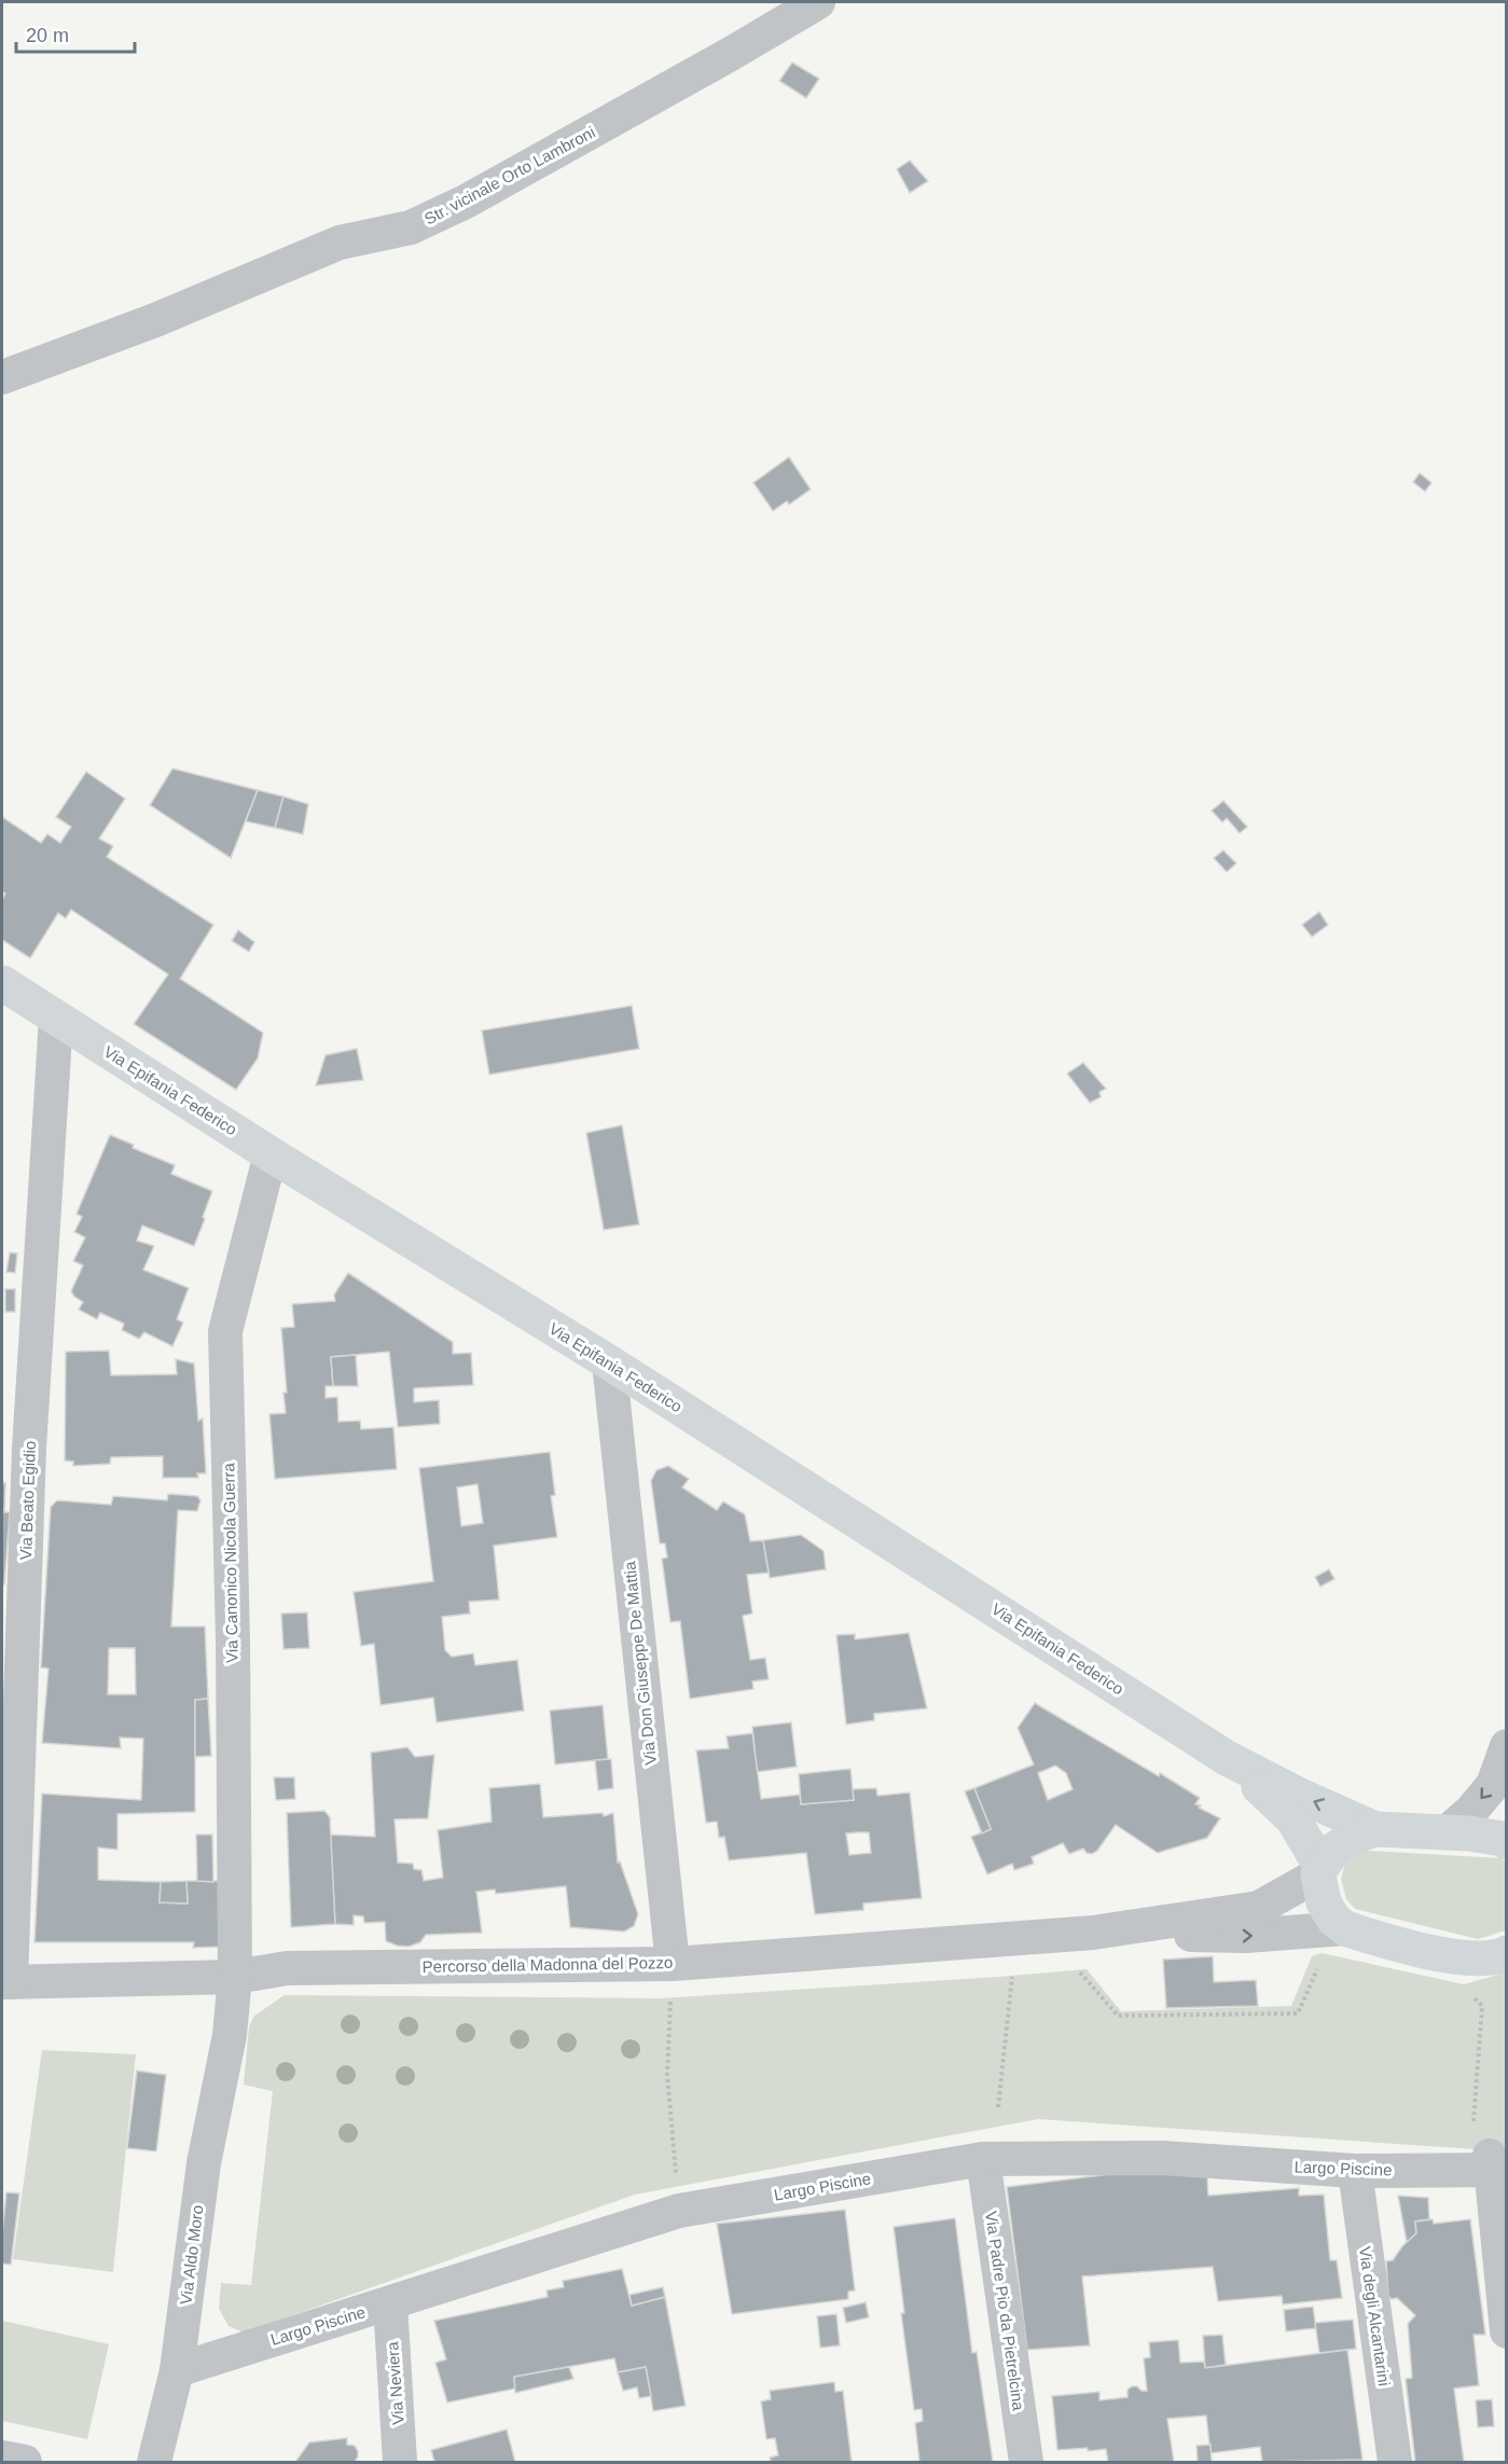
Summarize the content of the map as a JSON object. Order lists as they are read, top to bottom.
{
  "streets": {
    "main road": ["Via Epifania Federico"],
    "street": [
      "Str. vicinale Orto Lambroni",
      "Via Beato Egidio",
      "Via Canonico Nicola Guerra",
      "Via Don Giuseppe De Mattia",
      "Percorso della Madonna del Pozzo",
      "Largo Piscine",
      "Via Aldo Moro",
      "Via Padre Pio da Pietrelcina",
      "Via degli Alcantarini",
      "Via Neviera"
    ]
  },
  "crossings": [
    ["Via Epifania Federico", "Via Beato Egidio"],
    ["Via Epifania Federico", "Via Canonico Nicola Guerra"],
    ["Via Epifania Federico", "Via Don Giuseppe De Mattia"],
    ["Via Beato Egidio", "Percorso della Madonna del Pozzo"],
    ["Via Canonico Nicola Guerra", "Percorso della Madonna del Pozzo"],
    ["Via Canonico Nicola Guerra", "Via Aldo Moro"],
    ["Via Don Giuseppe De Mattia", "Percorso della Madonna del Pozzo"],
    ["Largo Piscine", "Via Aldo Moro"],
    ["Largo Piscine", "Via Padre Pio da Pietrelcina"],
    ["Largo Piscine", "Via degli Alcantarini"],
    ["Largo Piscine", "Via Neviera"]
  ],
  "scale_bar": "20 m"
}
